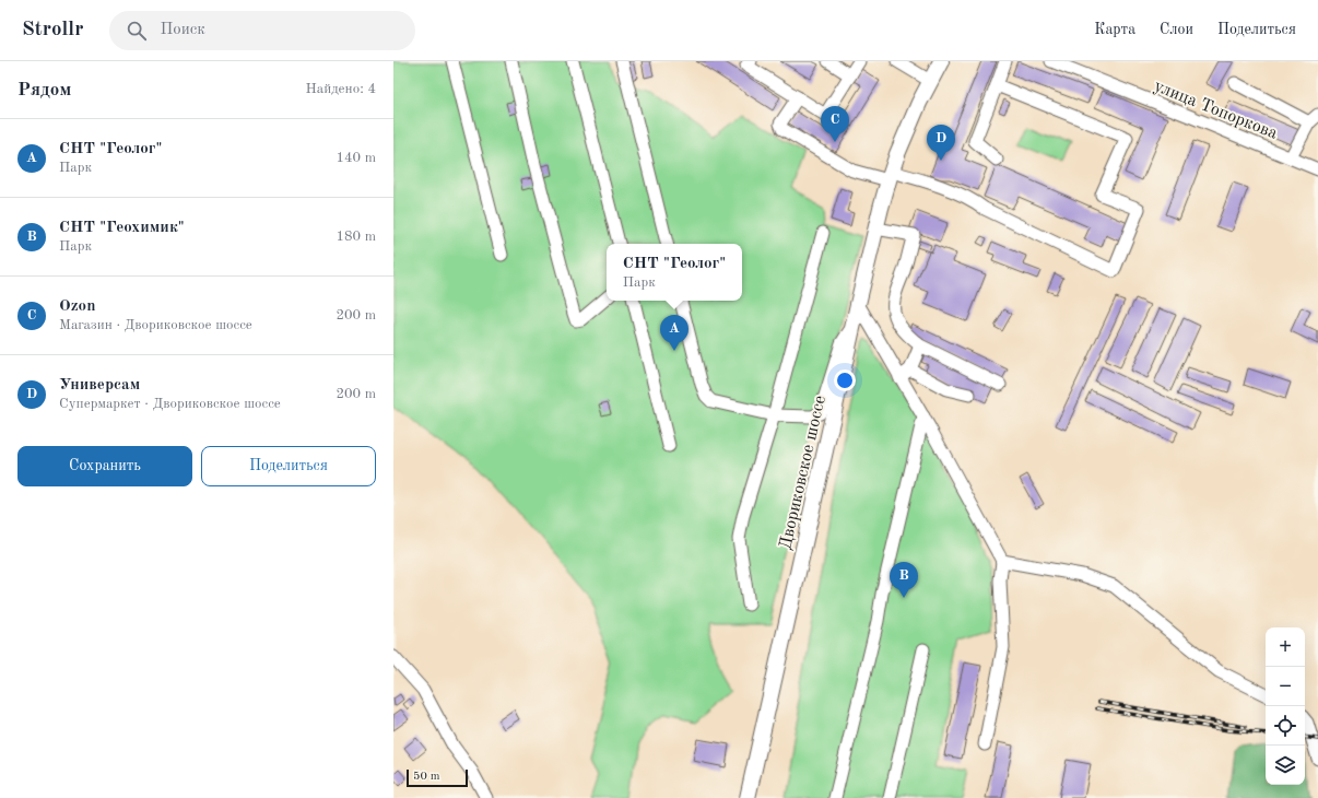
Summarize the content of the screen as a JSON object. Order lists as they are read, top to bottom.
{
  "streets": {
    "main road": ["Двориковское шоссе"],
    "street": ["улица Топоркова"]
  },
  "scale_bar": "50 m",
  "page": {
    "header": "Strollr",
    "search": "Поиск",
    "nav": ["Карта", "Слои", "Поделиться"],
    "heading": ["Рядом", "Найдено: 4"],
    "pins": [
      "C",
      "D",
      "A",
      "B"
    ],
    "list": [
      {
        "mark": "A",
        "name": "СНТ \"Геолог\"",
        "note": "Парк",
        "value": "140 m"
      },
      {
        "mark": "B",
        "name": "СНТ \"Геохимик\"",
        "note": "Парк",
        "value": "180 m"
      },
      {
        "mark": "C",
        "name": "Ozon",
        "note": "Магазин · Двориковское шоссе",
        "value": "200 m"
      },
      {
        "mark": "D",
        "name": "Универсам",
        "note": "Супермаркет · Двориковское шоссе",
        "value": "200 m"
      }
    ],
    "popup": ["СНТ \"Геолог\"", "Парк"],
    "buttons": ["Сохранить", "Поделиться"],
    "map_buttons": ["+", "−"],
    "scale": "50 m"
  }
}
